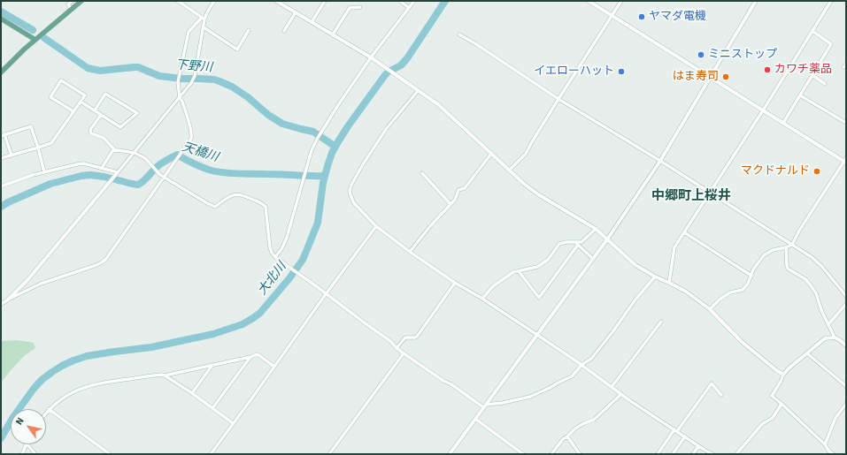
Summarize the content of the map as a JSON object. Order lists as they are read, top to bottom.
{
  "districts": ["中郷町上桜井"],
  "water": ["下野川", "天橋川", "大北川"],
  "places": [
    "ヤマダ電機",
    "ミニストップ",
    "カワチ薬品",
    "イエローハット",
    "はま寿司",
    "マクドナルド"
  ],
  "north": "top left"
}
